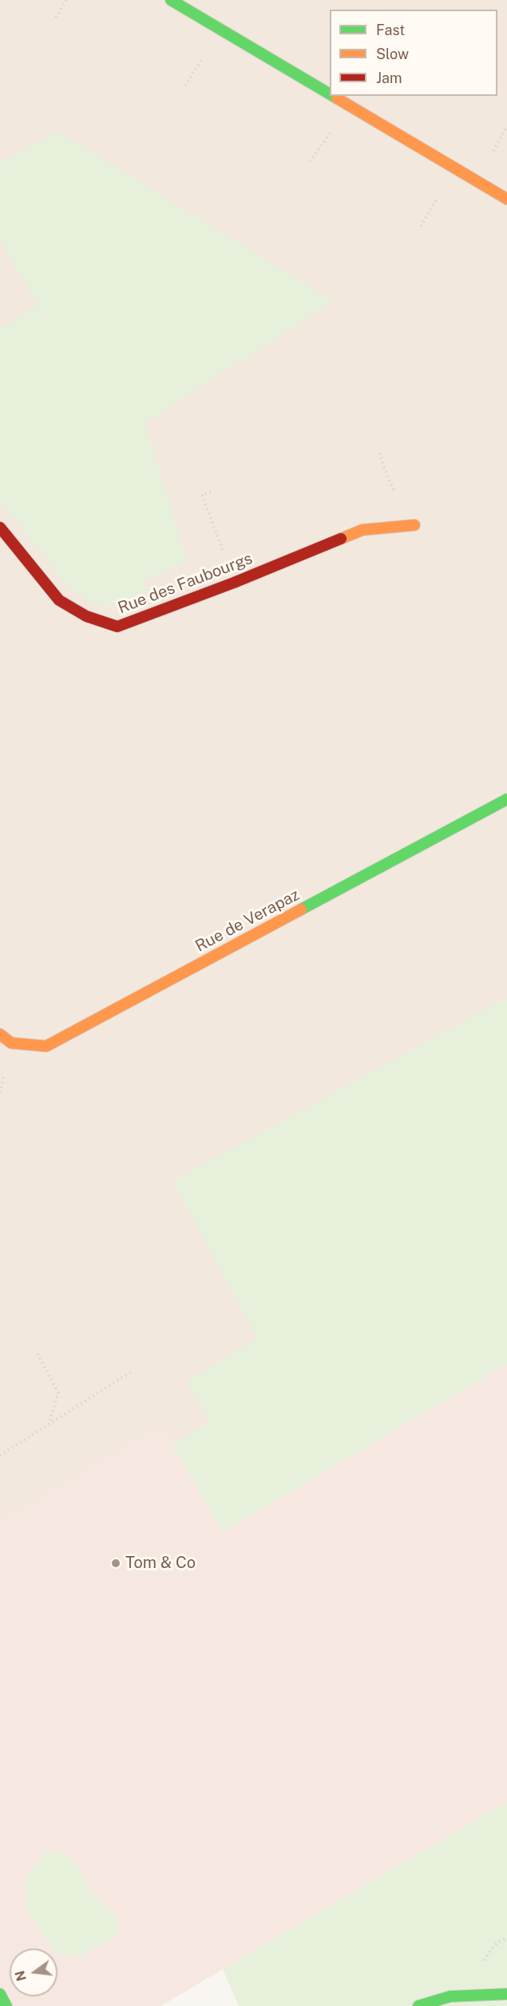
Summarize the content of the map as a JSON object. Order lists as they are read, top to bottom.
{
  "streets": {
    "street": ["Rue des Faubourgs", "Rue de Verapaz"]
  },
  "places": ["Tom & Co"],
  "legend": ["Fast", "Slow", "Jam"],
  "north": "left"
}
